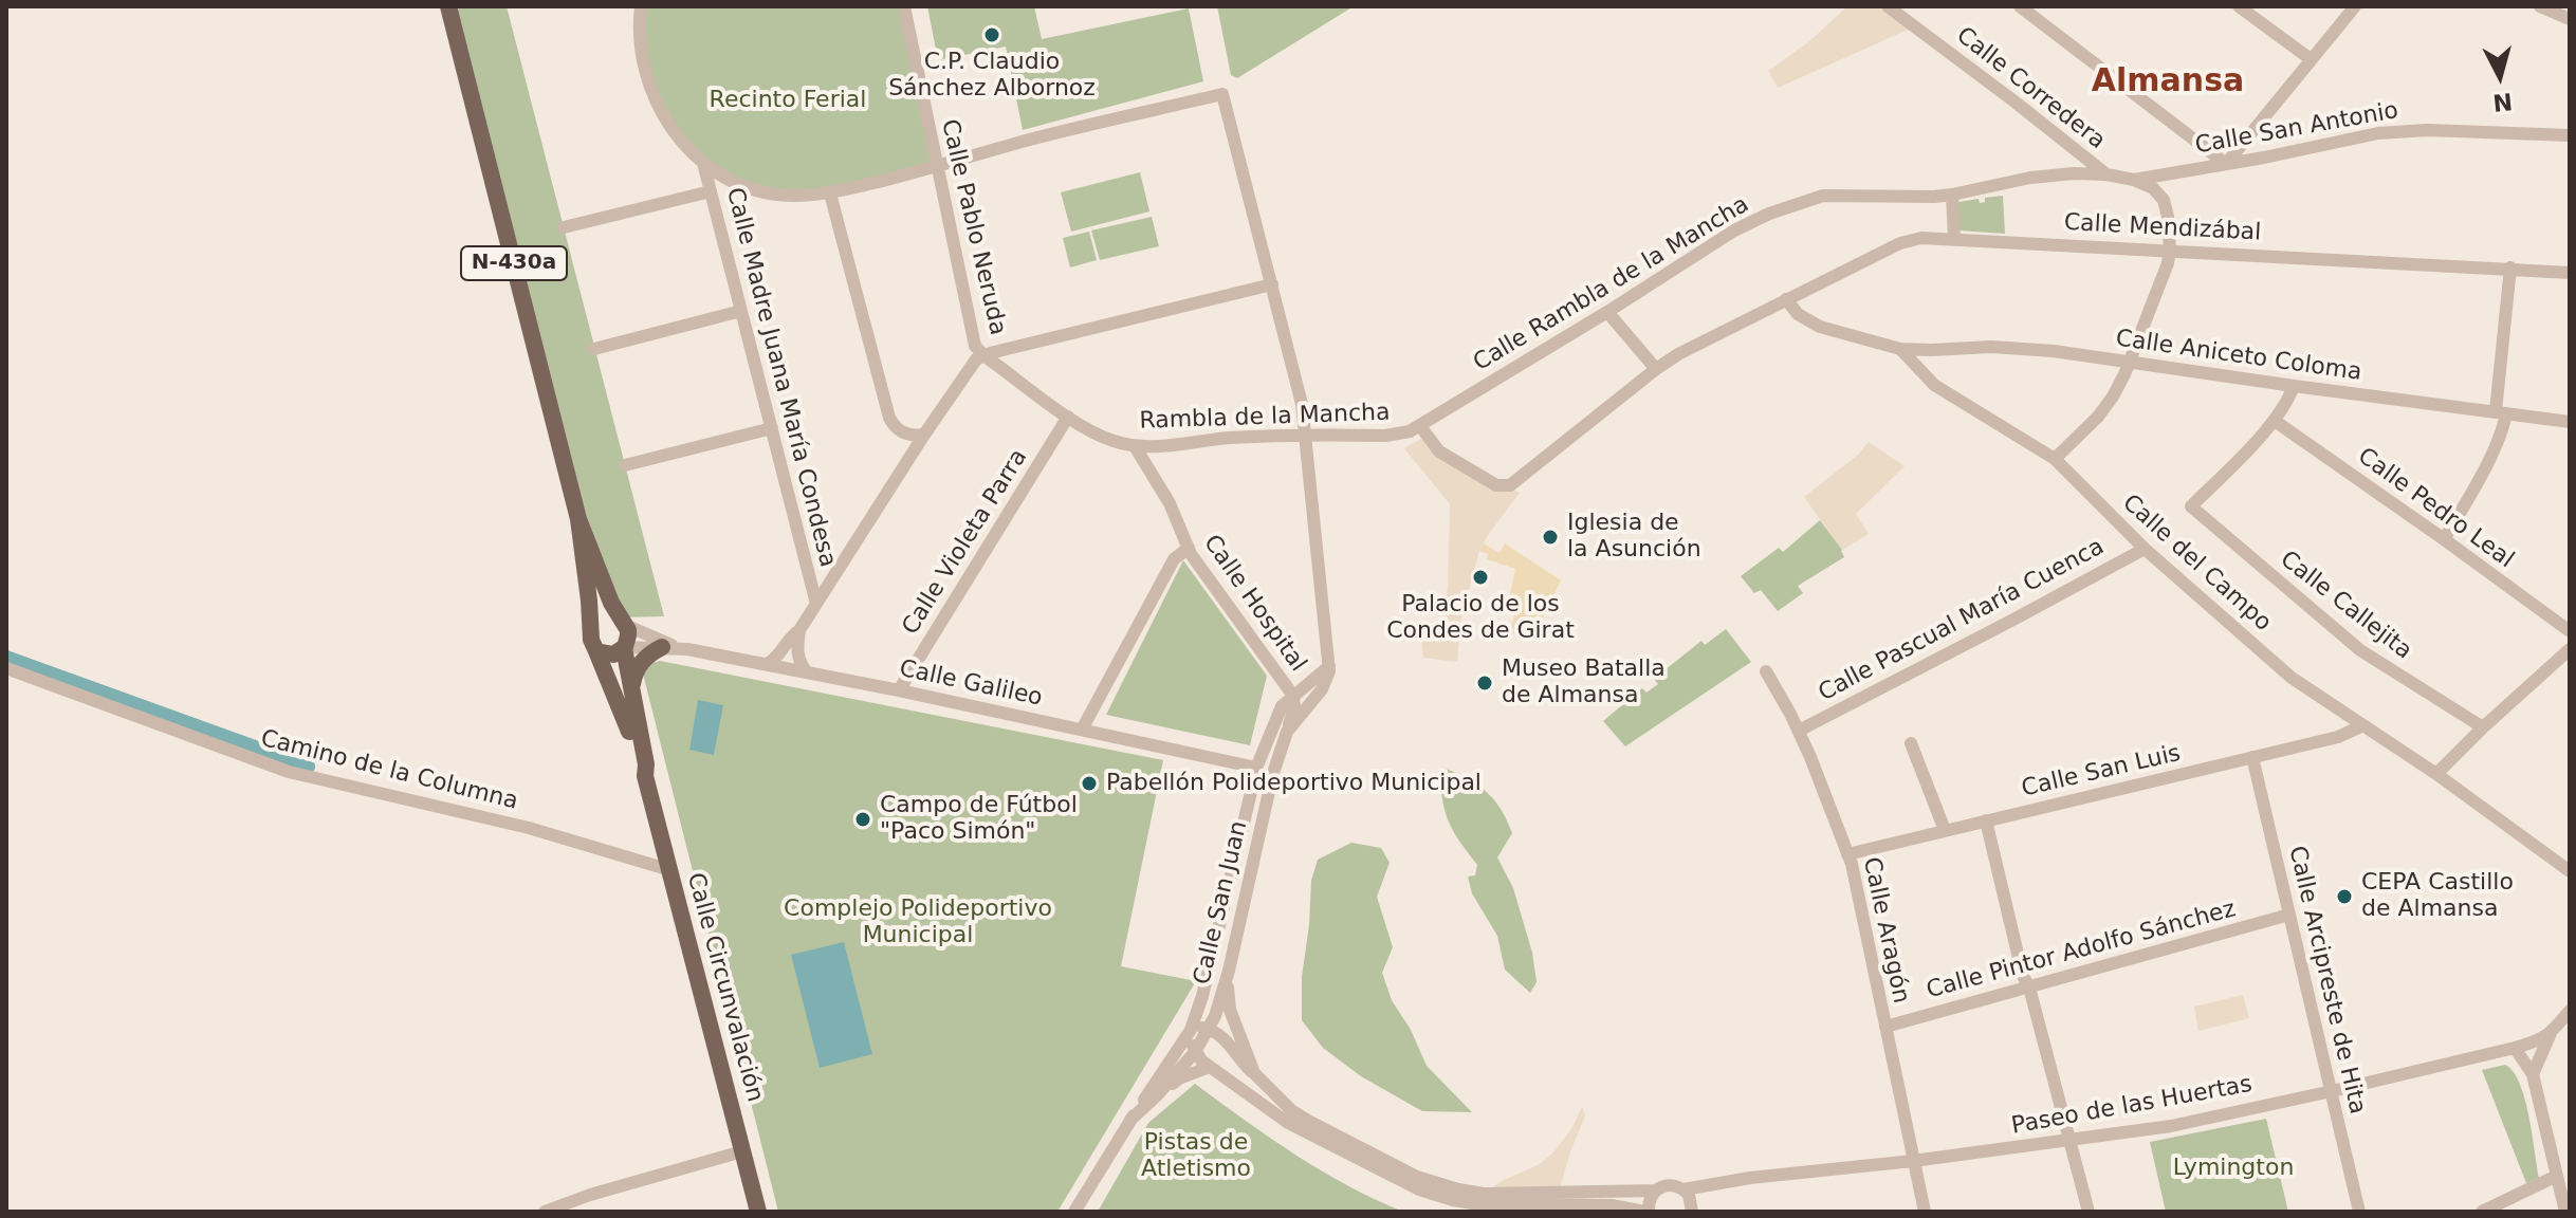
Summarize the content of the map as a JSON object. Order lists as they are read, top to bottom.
{
  "streets": {
    "main road": ["N-430a", "Calle Circunvalación"],
    "street": [
      "Calle Corredera",
      "Calle San Antonio",
      "Calle Pablo Neruda",
      "Calle Mendizábal",
      "Calle Rambla de la Mancha",
      "Calle Aniceto Coloma",
      "Calle Madre Juana María Condesa",
      "Rambla de la Mancha",
      "Calle Pedro Leal",
      "Calle Violeta Parra",
      "Calle del Campo",
      "Calle Hospital",
      "Calle Callejita",
      "Calle Pascual María Cuenca",
      "Calle Galileo",
      "Camino de la Columna",
      "Calle San Luis",
      "Calle San Juan",
      "Calle Aragón",
      "Calle Pintor Adolfo Sánchez",
      "Calle Arcipreste de Hita",
      "Paseo de las Huertas"
    ]
  },
  "crossings": [
    ["Calle Corredera", "Calle Rambla de la Mancha"],
    ["Calle San Antonio", "Calle Rambla de la Mancha"],
    ["Calle Pablo Neruda", "Rambla de la Mancha"],
    ["Calle Mendizábal", "Calle Rambla de la Mancha"],
    ["Calle Mendizábal", "Calle Aniceto Coloma"],
    ["Calle Mendizábal", "Rambla de la Mancha"],
    ["N-430a", "Calle Galileo"],
    ["N-430a", "Calle Circunvalación"],
    ["Calle Rambla de la Mancha", "Rambla de la Mancha"],
    ["Calle Aniceto Coloma", "Calle del Campo"],
    ["Rambla de la Mancha", "Calle Violeta Parra"],
    ["Rambla de la Mancha", "Calle Hospital"],
    ["Calle Pedro Leal", "Calle Callejita"],
    ["Calle Violeta Parra", "Calle Galileo"],
    ["Calle del Campo", "Calle Pascual María Cuenca"],
    ["Calle del Campo", "Calle San Luis"],
    ["Calle Hospital", "Calle San Juan"],
    ["Calle Pascual María Cuenca", "Calle Aragón"],
    ["Calle Galileo", "Calle San Juan"],
    ["Calle Galileo", "Calle Circunvalación"],
    ["Camino de la Columna", "Calle Circunvalación"],
    ["Calle San Luis", "Calle Aragón"],
    ["Calle San Luis", "Calle Arcipreste de Hita"],
    ["Calle Aragón", "Calle Pintor Adolfo Sánchez"],
    ["Calle Aragón", "Paseo de las Huertas"],
    ["Calle Pintor Adolfo Sánchez", "Calle Arcipreste de Hita"],
    ["Calle Arcipreste de Hita", "Paseo de las Huertas"]
  ],
  "districts": ["Almansa"],
  "parks": [
    "Recinto Ferial",
    "Complejo Polideportivo Municipal",
    "Pistas de Atletismo",
    "Lymington"
  ],
  "places": [
    "C.P. Claudio Sánchez Albornoz",
    "Iglesia de la Asunción",
    "Palacio de los Condes de Girat",
    "Museo Batalla de Almansa",
    "Pabellón Polideportivo Municipal",
    "Campo de Fútbol \"Paco Simón\"",
    "CEPA Castillo de Almansa"
  ],
  "north": "bottom"
}
